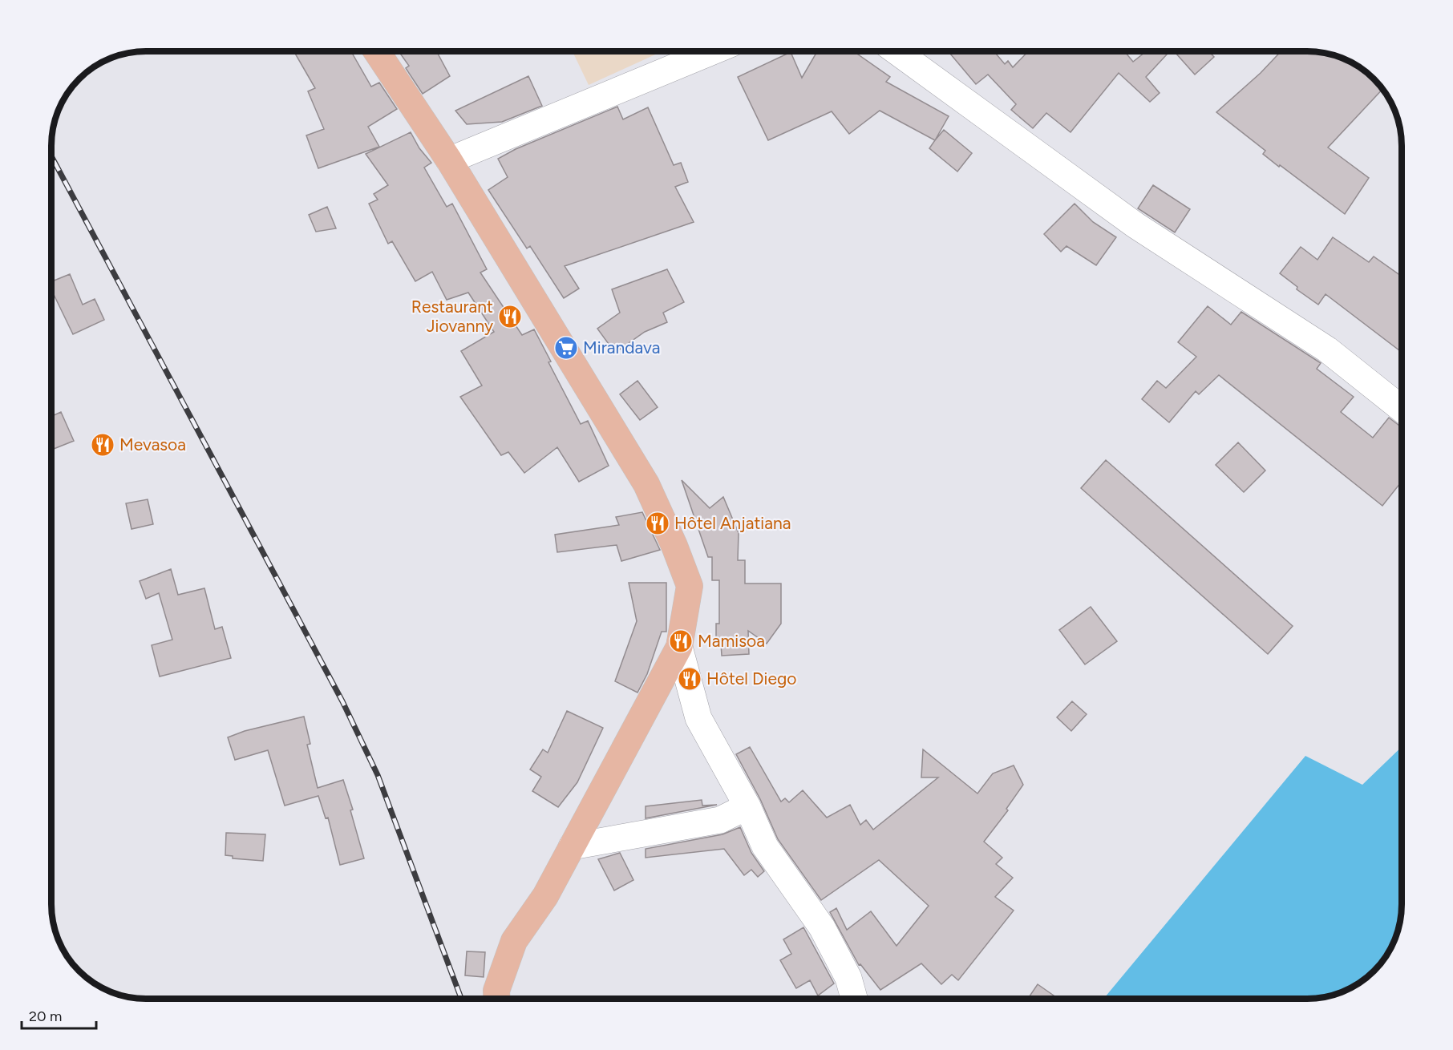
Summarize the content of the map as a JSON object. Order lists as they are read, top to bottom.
{
  "places": {
    "restaurant": [
      "Restaurant Jiovanny",
      "Mevasoa",
      "Hôtel Anjatiana",
      "Mamisoa",
      "Hôtel Diego"
    ],
    "supermarket": ["Mirandava"]
  },
  "scale_bar": "20 m"
}
